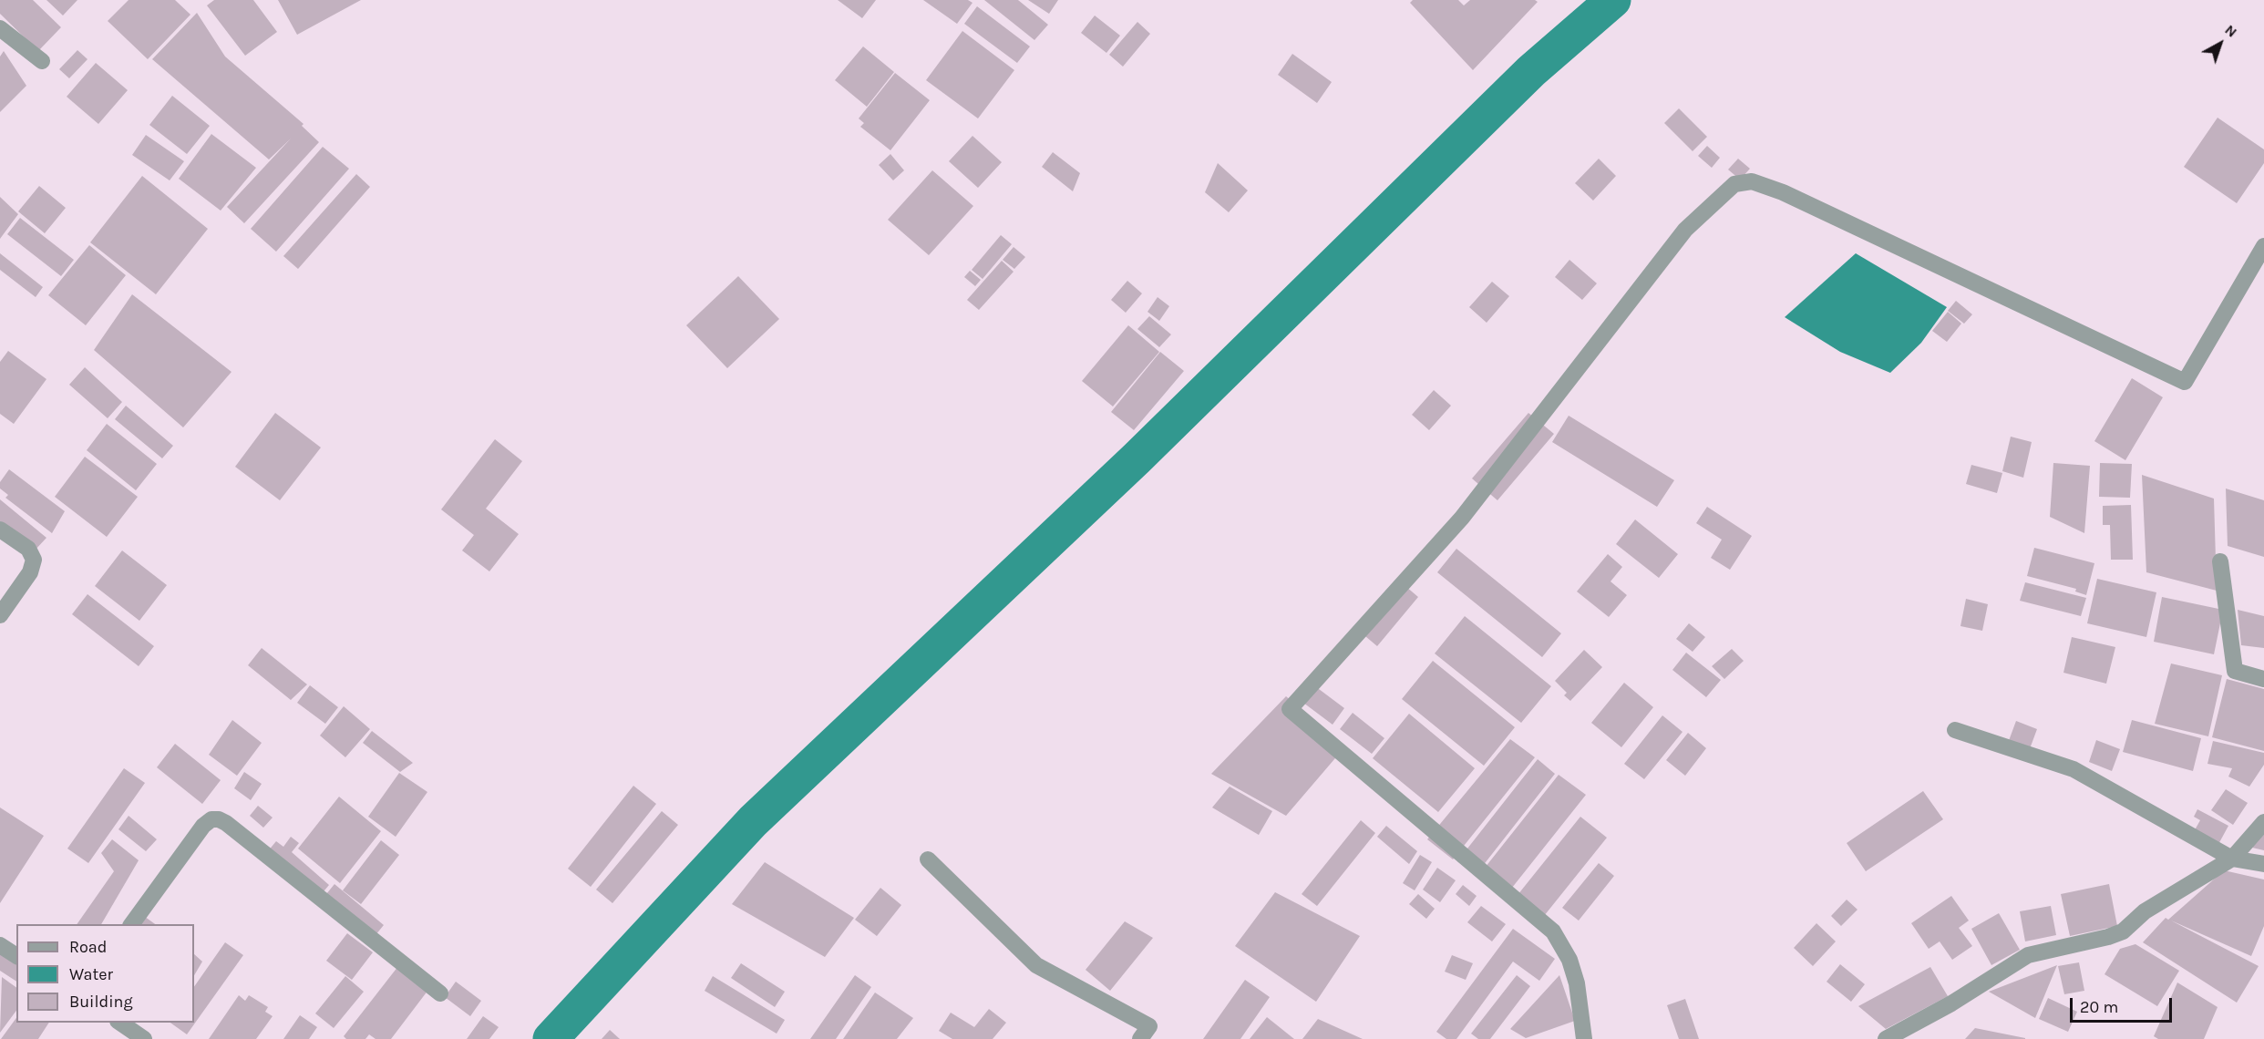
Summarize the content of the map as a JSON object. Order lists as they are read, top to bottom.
{
  "legend": ["Road", "Water", "Building"],
  "scale_bar": "20 m",
  "north": "top right"
}
